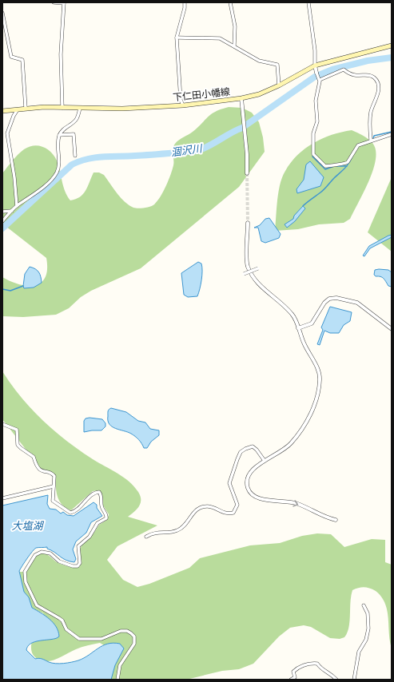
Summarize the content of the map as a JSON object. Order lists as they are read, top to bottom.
{
  "streets": {
    "main road": ["下仁田小幡線"]
  },
  "water": ["涸沢川", "大塩湖"]
}
